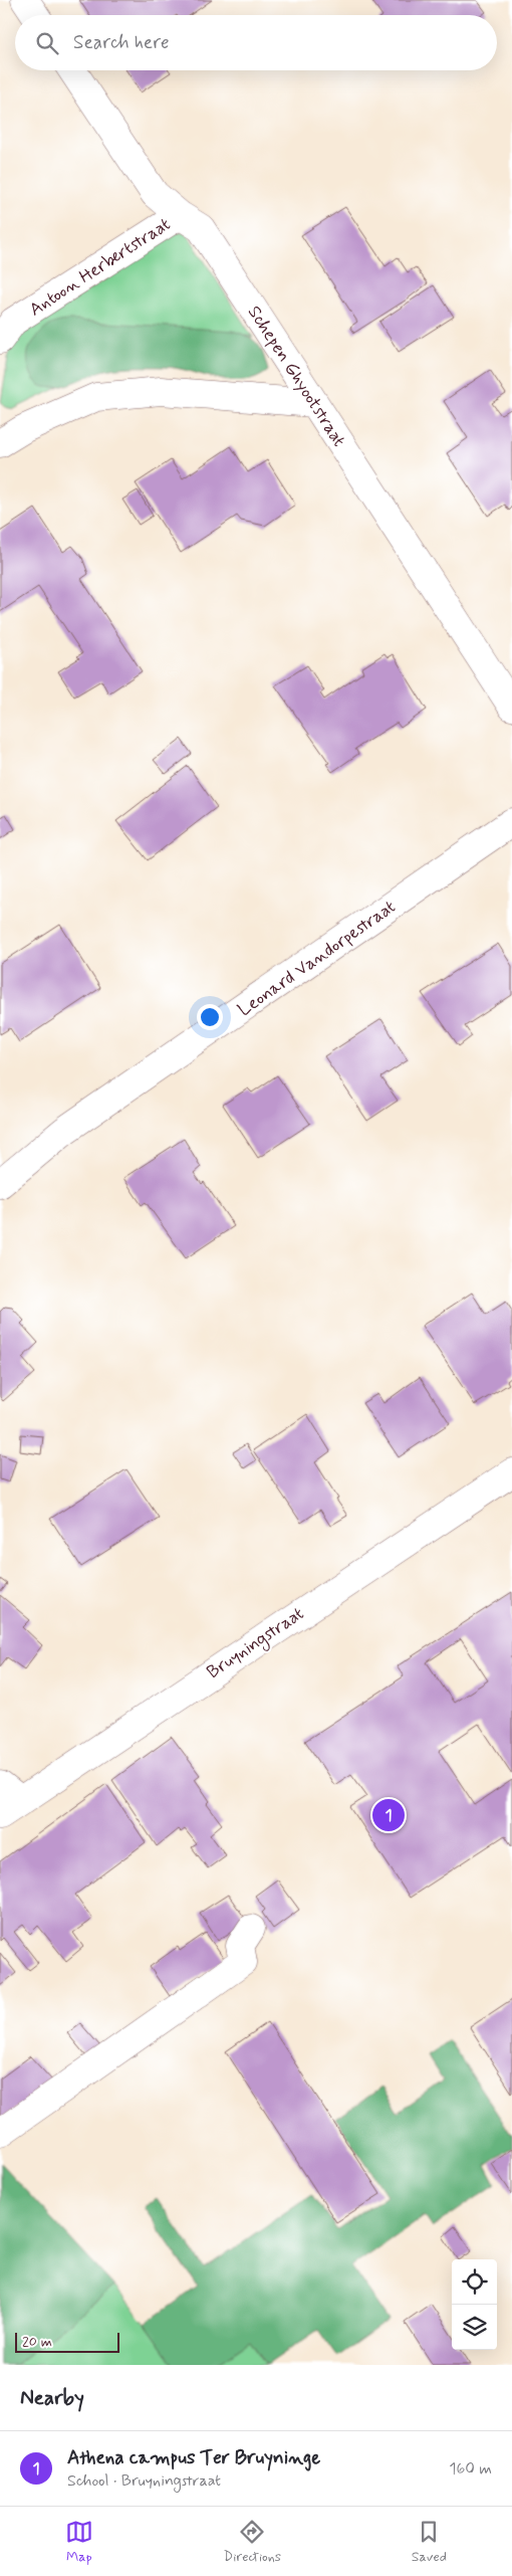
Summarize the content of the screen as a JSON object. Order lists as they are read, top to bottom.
{
  "streets": {
    "street": [
      "Antoon Herbertstraat",
      "Schepen Ghyootstraat",
      "Leonard Vandorpestraat",
      "Bruyningstraat"
    ]
  },
  "crossings": [
    ["Antoon Herbertstraat", "Schepen Ghyootstraat"]
  ],
  "scale_bar": "20 m",
  "page": {
    "search": "Search here",
    "pins": "1",
    "scale": "20 m",
    "heading": "Nearby",
    "list": [
      {
        "mark": "1",
        "name": "Athena campus Ter Bruyninge",
        "note": "School · Bruyningstraat",
        "value": "160 m"
      }
    ],
    "nav": ["Map", "Directions", "Saved"]
  }
}
